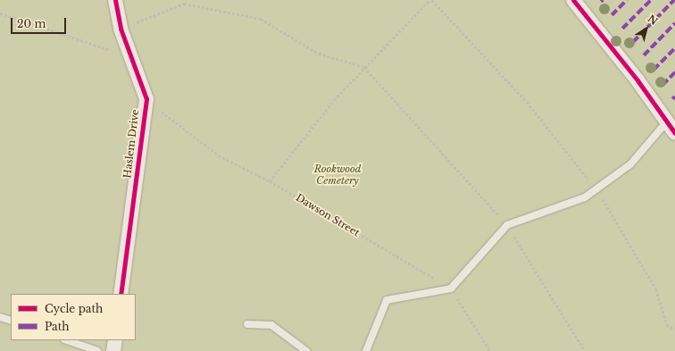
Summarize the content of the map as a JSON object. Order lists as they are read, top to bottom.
{
  "streets": {
    "street": ["Haslem Drive"],
    "path": ["Dawson Street"]
  },
  "crossings": [
    ["Haslem Drive", "Dawson Street"]
  ],
  "parks": ["Rookwood Cemetery"],
  "legend": ["Cycle path", "Path"],
  "scale_bar": "20 m",
  "north": "top right"
}
